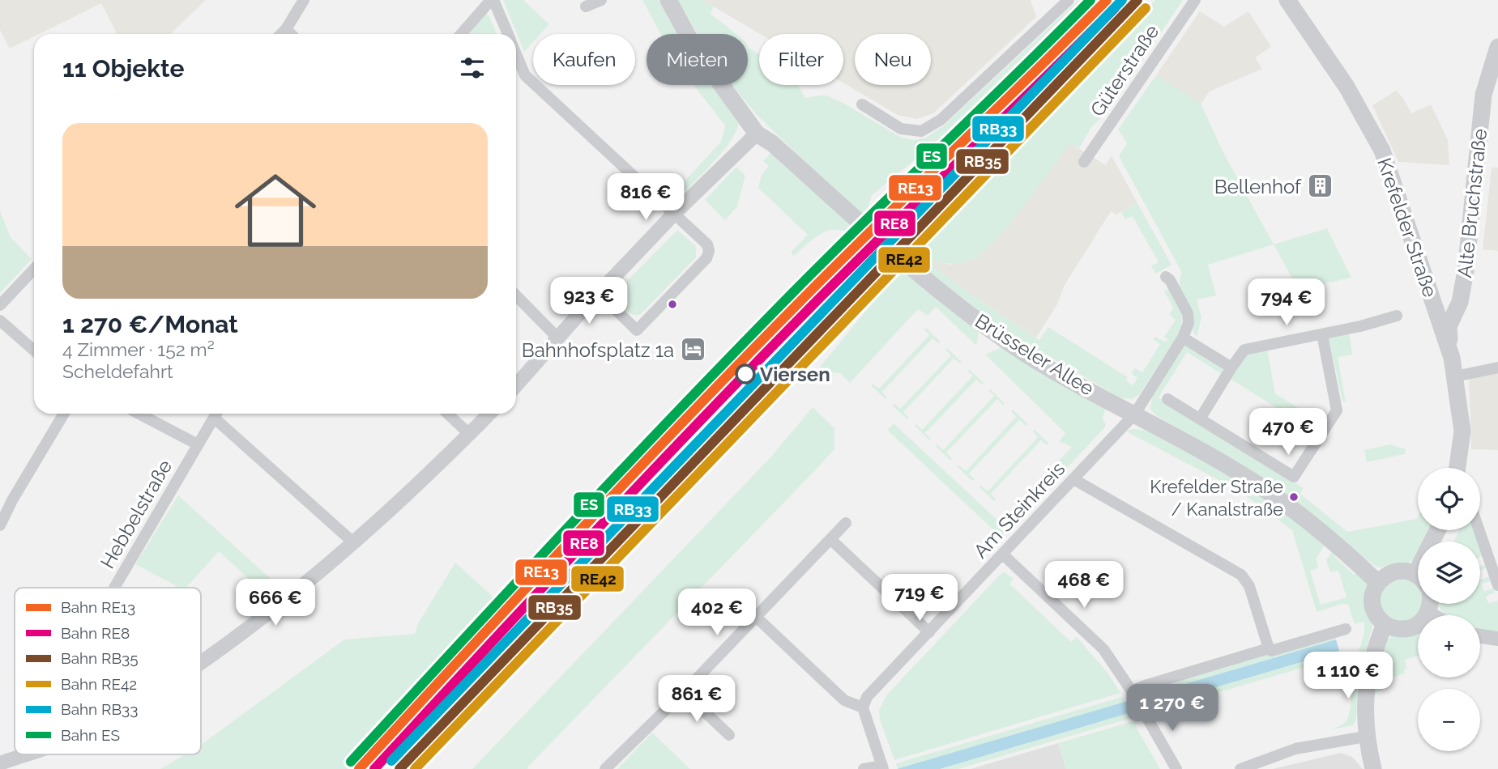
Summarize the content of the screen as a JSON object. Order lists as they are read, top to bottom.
{
  "streets": {
    "main road": ["Alte Bruchstraße", "Krefelder Straße", "Brüsseler Allee"],
    "street": ["Güterstraße", "Am Steinkreis", "Hebbelstraße"]
  },
  "crossings": [
    ["Alte Bruchstraße", "Krefelder Straße"],
    ["Brüsseler Allee", "Am Steinkreis"]
  ],
  "places": {
    "building": ["Bellenhof"],
    "hotel": ["Bahnhofsplatz 1a"],
    "other": ["Viersen", "Krefelder Straße / Kanalstraße"]
  },
  "lines": [
    "rail line RE13",
    "rail line RB35",
    "rail line RB33",
    "rail line ES",
    "rail line RE8",
    "rail line RE42"
  ],
  "legend": [
    "Bahn RE13",
    "Bahn RE8",
    "Bahn RB35",
    "Bahn RE42",
    "Bahn RB33",
    "Bahn ES"
  ],
  "page": {
    "chip": [
      "Kaufen",
      "Mieten",
      "Filter",
      "Neu"
    ],
    "heading": "11 Objekte",
    "list": [
      {
        "name": "1 270 €/Monat",
        "note": "4 Zimmer · 152 m² · Scheldefahrt"
      }
    ],
    "price": [
      "816 €",
      "923 €",
      "794 €",
      "470 €",
      "468 €",
      "719 €",
      "666 €",
      "402 €",
      "1 110 €",
      "861 €",
      "1 270 €"
    ],
    "map_buttons": ["+", "−"]
  }
}
